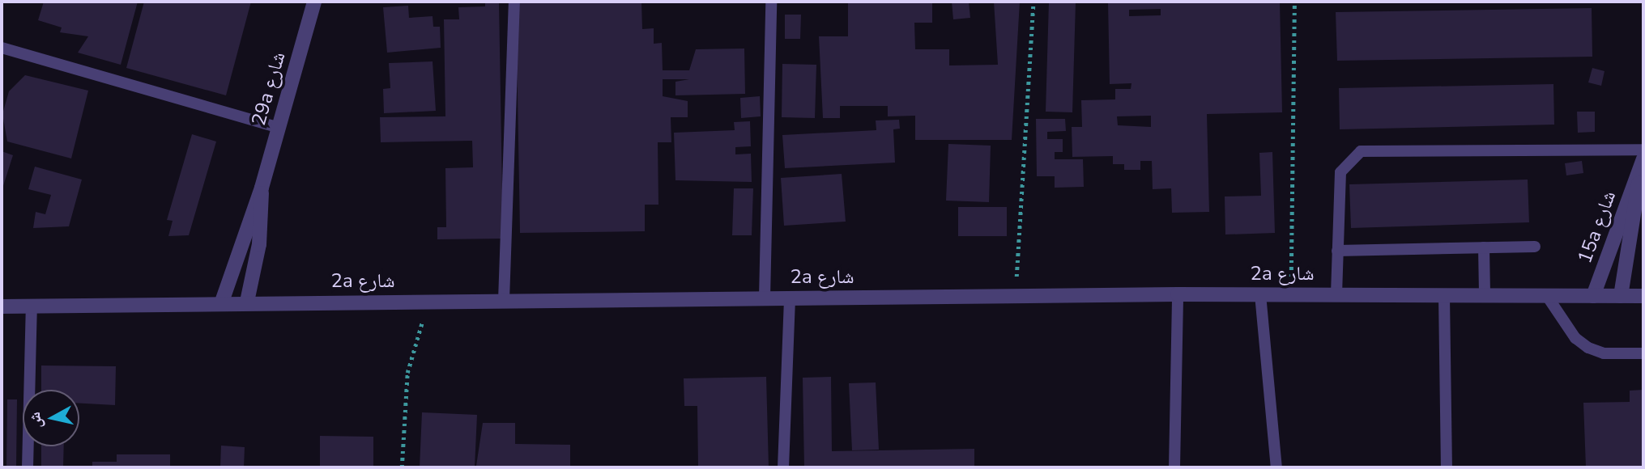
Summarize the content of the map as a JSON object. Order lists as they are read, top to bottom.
{
  "streets": {
    "street": ["29a شارع", "15a شارع", "2a شارع"]
  },
  "crossings": [
    ["29a شارع", "2a شارع"],
    ["15a شارع", "2a شارع"]
  ],
  "north": "left"
}
